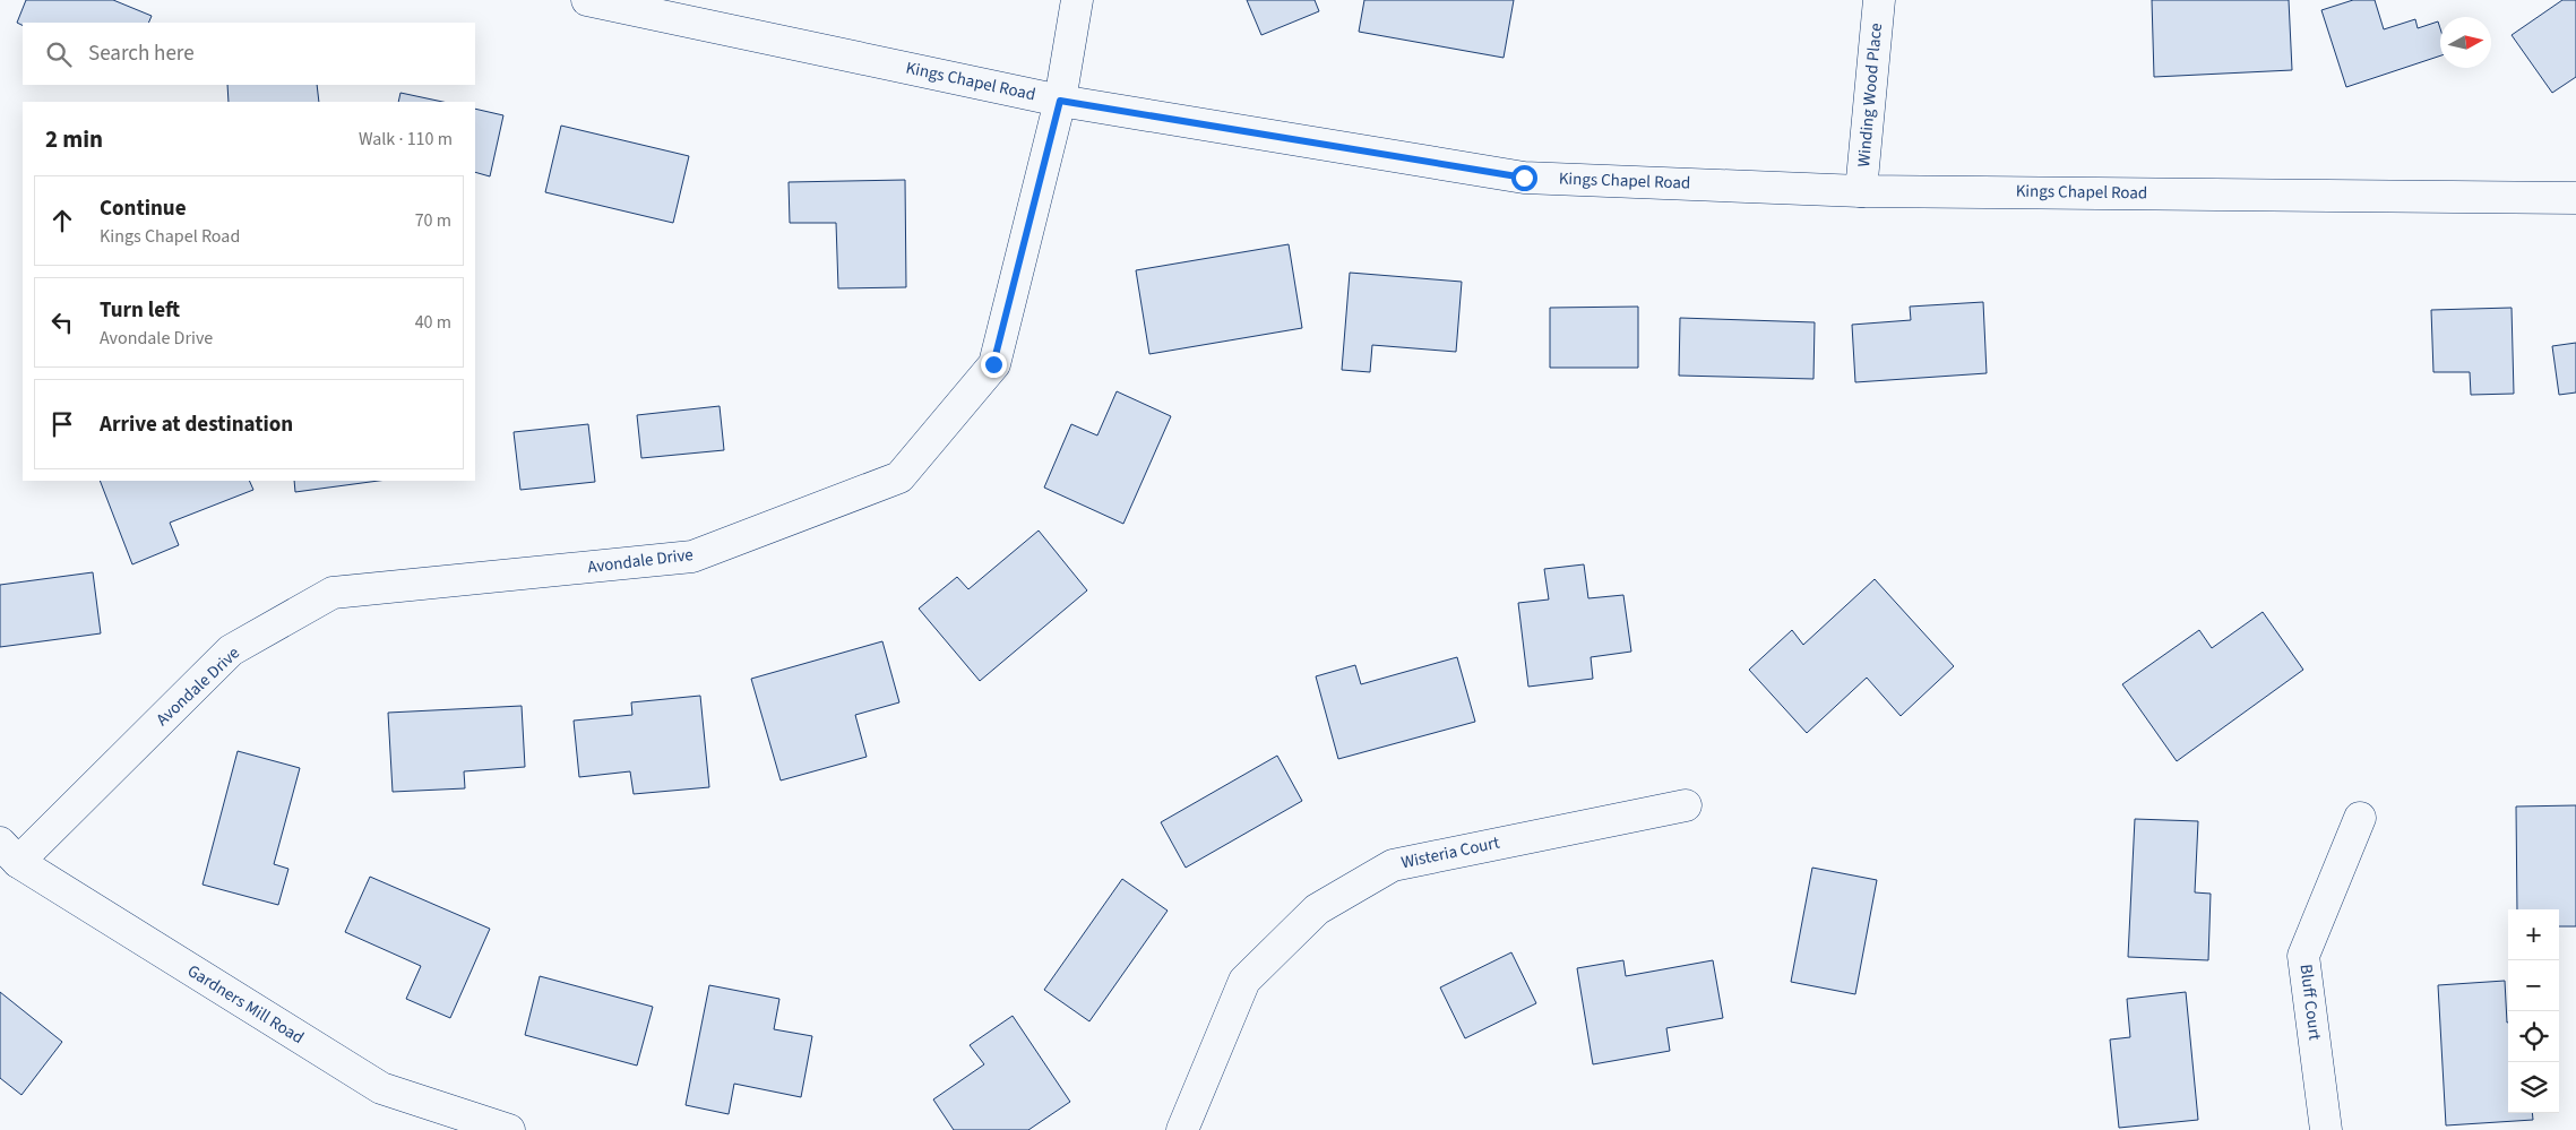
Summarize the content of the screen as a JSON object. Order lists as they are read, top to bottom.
{
  "streets": {
    "street": [
      "Kings Chapel Road",
      "Winding Wood Place",
      "Avondale Drive",
      "Wisteria Court",
      "Bluff Court",
      "Gardners Mill Road"
    ]
  },
  "crossings": [
    ["Kings Chapel Road", "Winding Wood Place"],
    ["Kings Chapel Road", "Avondale Drive"],
    ["Avondale Drive", "Gardners Mill Road"]
  ],
  "north": "right",
  "page": {
    "search": "Search here",
    "heading": ["2 min", "Walk · 110 m"],
    "list": [
      ["Continue", "Kings Chapel Road", "70 m"],
      ["Turn left", "Avondale Drive", "40 m"],
      "Arrive at destination"
    ],
    "map_buttons": ["+", "−"]
  }
}
